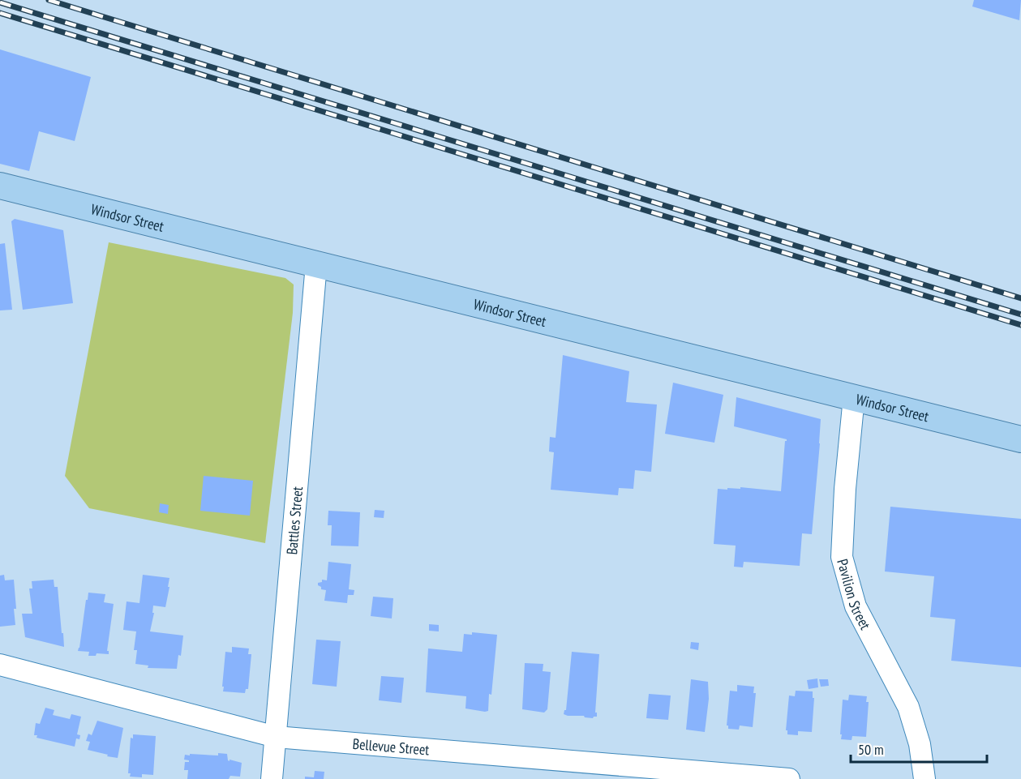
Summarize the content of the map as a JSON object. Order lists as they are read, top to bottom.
{
  "streets": {
    "main road": ["Windsor Street"],
    "street": ["Battles Street", "Pavilion Street", "Bellevue Street"]
  },
  "crossings": [
    ["Windsor Street", "Battles Street"],
    ["Windsor Street", "Pavilion Street"],
    ["Battles Street", "Bellevue Street"]
  ],
  "scale_bar": "50 m"
}
